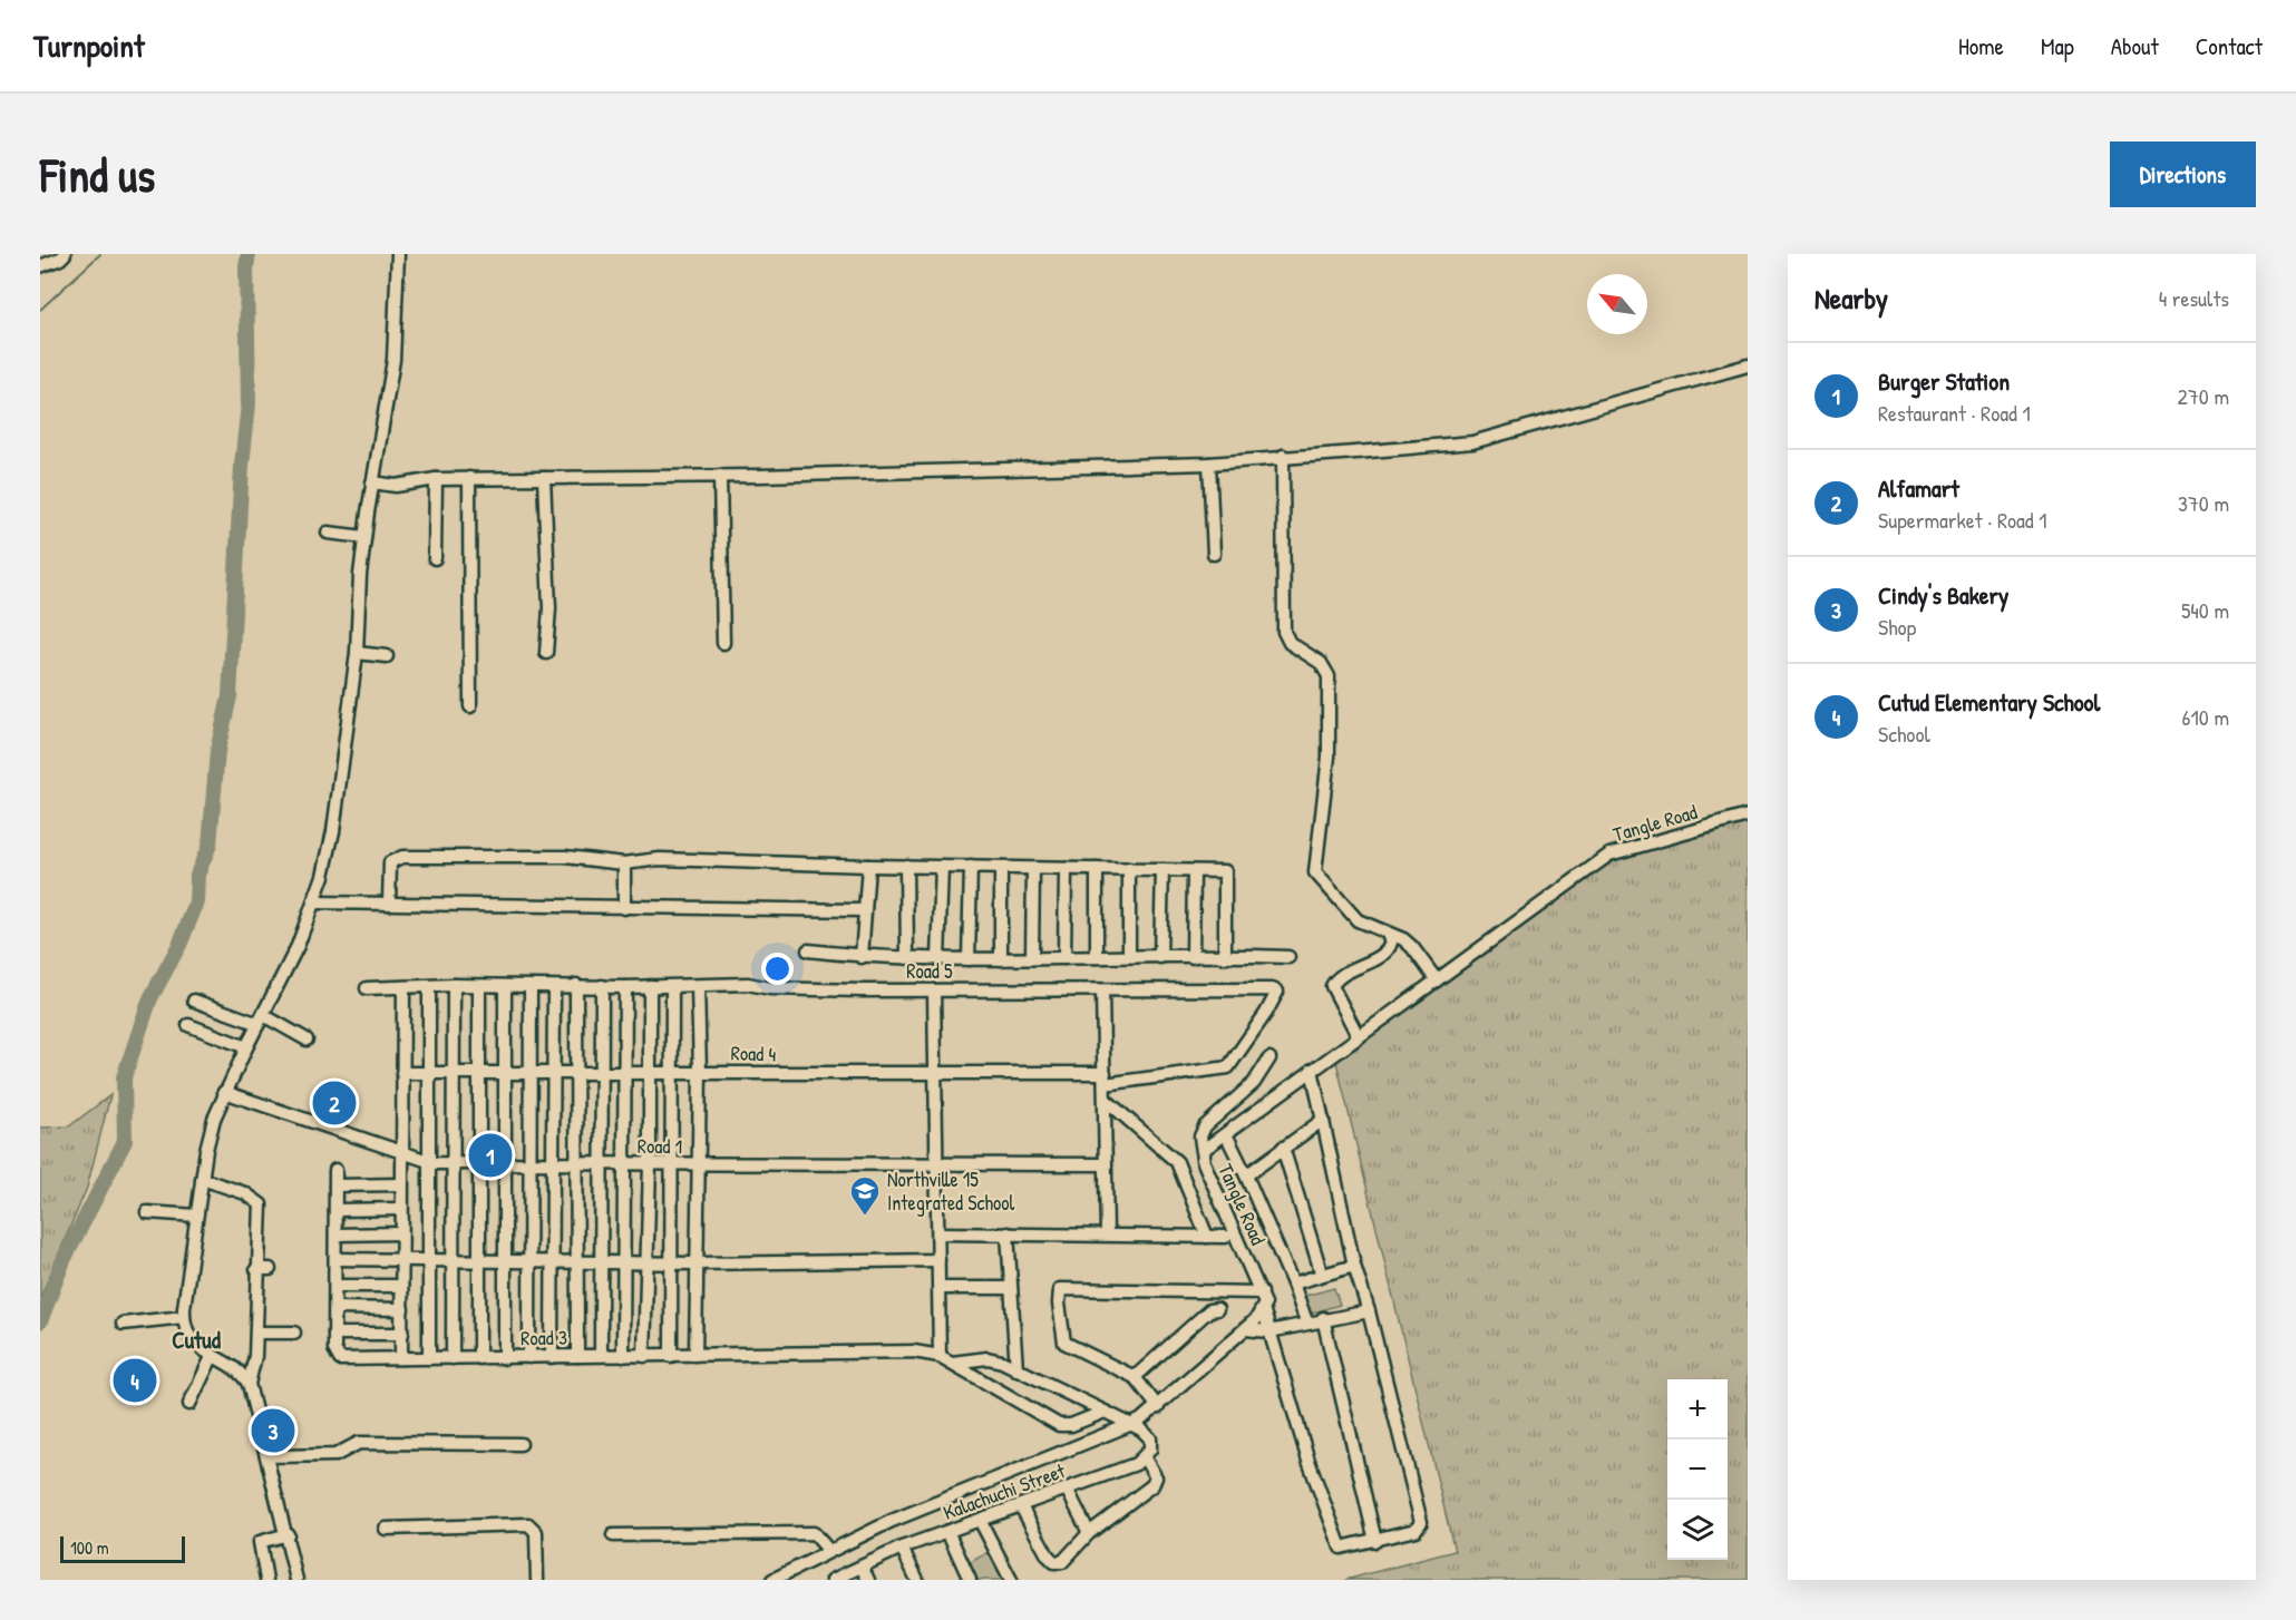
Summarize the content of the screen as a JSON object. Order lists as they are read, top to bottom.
{
  "streets": {
    "street": [
      "Tangle Road",
      "Road 5",
      "Road 4",
      "Road 1",
      "Road 3",
      "Kalachuchi Street"
    ]
  },
  "crossings": [
    ["Road 5", "Road 4"]
  ],
  "districts": ["Cutud"],
  "places": {
    "school or university": ["Northville 15 Integrated School"]
  },
  "scale_bar": "100 m",
  "north": "top left",
  "page": {
    "header": "Turnpoint",
    "nav": [
      "Home",
      "Map",
      "About",
      "Contact"
    ],
    "buttons": "Directions",
    "title": "Find us",
    "heading": ["Nearby", "4 results"],
    "list": [
      {
        "mark": "1",
        "name": "Burger Station",
        "note": "Restaurant · Road 1",
        "value": "270 m"
      },
      {
        "mark": "2",
        "name": "Alfamart",
        "note": "Supermarket · Road 1",
        "value": "370 m"
      },
      {
        "mark": "3",
        "name": "Cindy's Bakery",
        "note": "Shop",
        "value": "540 m"
      },
      {
        "mark": "4",
        "name": "Cutud Elementary School",
        "note": "School",
        "value": "610 m"
      }
    ],
    "pins": [
      "2",
      "1",
      "4",
      "3"
    ],
    "map_buttons": ["+", "−"],
    "scale": "100 m"
  }
}
